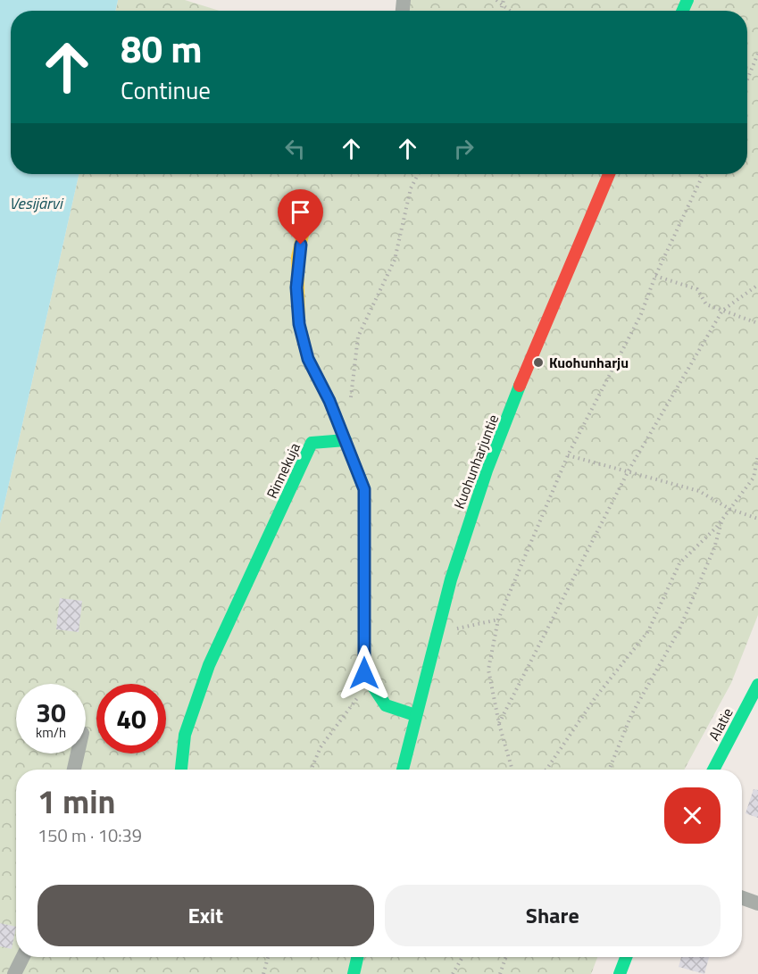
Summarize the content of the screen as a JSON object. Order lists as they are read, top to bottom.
{
  "streets": {
    "street": ["Kuohunharjuntie", "Rinnekuja", "Alatie"]
  },
  "water": ["Vesijärvi"],
  "places": ["Kuohunharju"],
  "page": {
    "turn": ["80 m", "Continue"],
    "speed": "30 km/h",
    "limit": "40",
    "heading": ["1 min", "150 m · 10:39"],
    "buttons": ["Exit", "Share"]
  }
}
